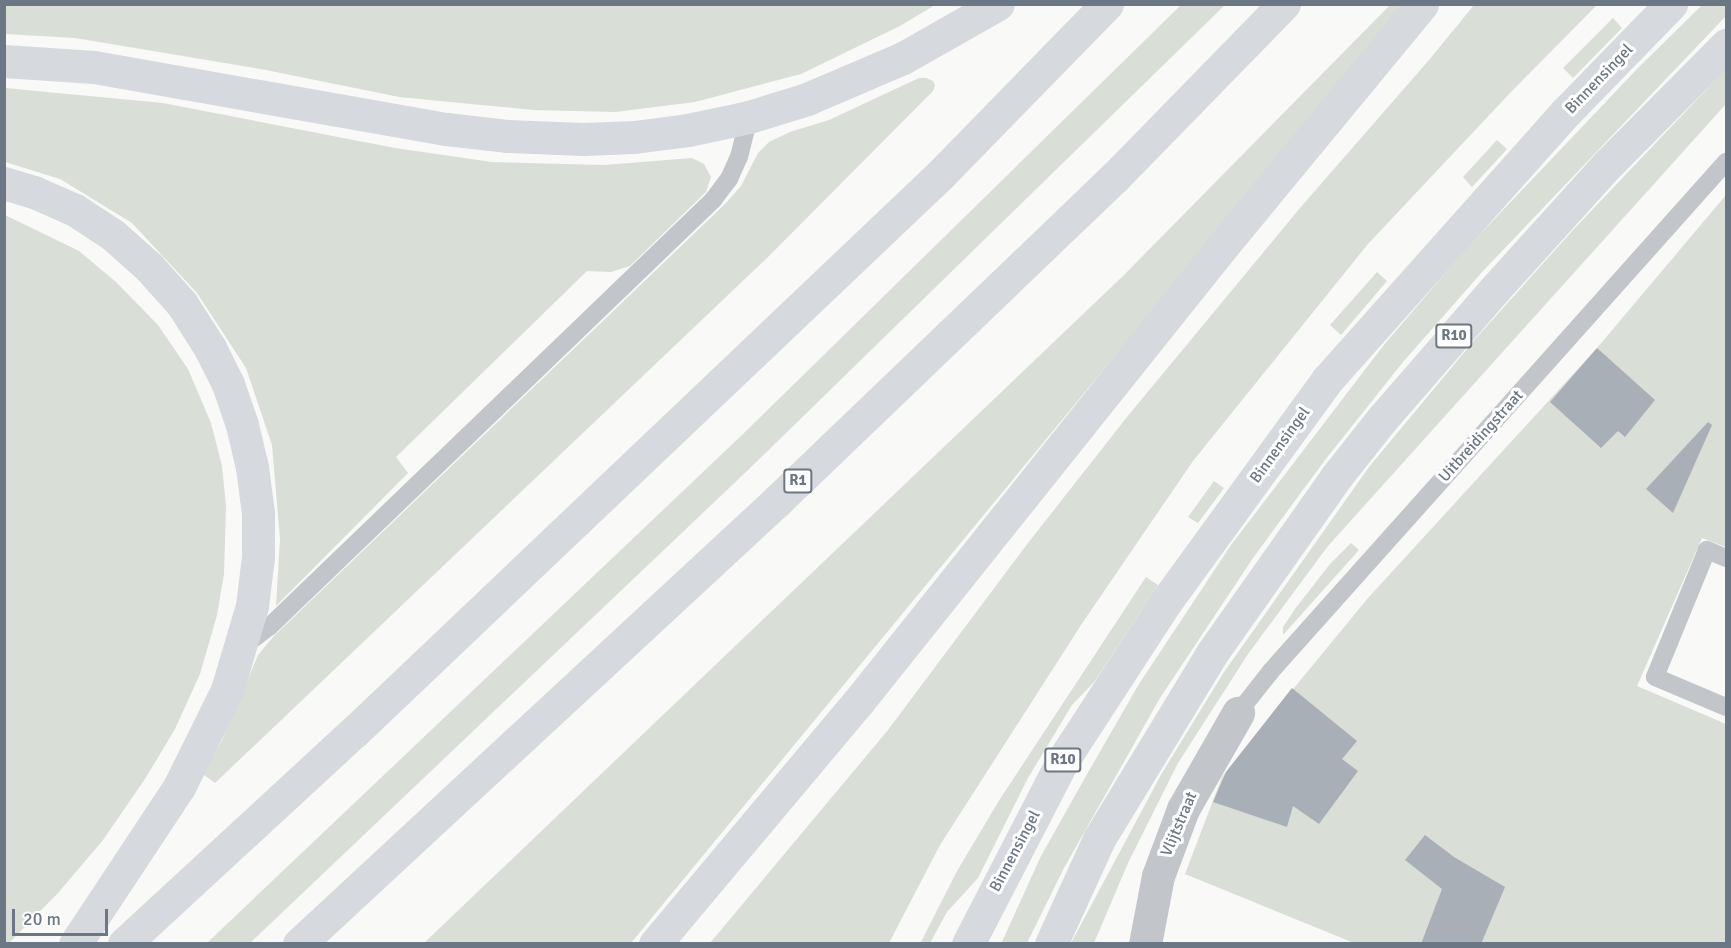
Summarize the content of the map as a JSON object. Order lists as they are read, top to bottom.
{
  "streets": {
    "main road": ["Binnensingel", "R10", "R1"],
    "street": ["Vlijtstraat"],
    "lane": ["Uitbreidingstraat"]
  },
  "crossings": [
    ["Uitbreidingstraat", "Vlijtstraat"]
  ],
  "scale_bar": "20 m"
}
